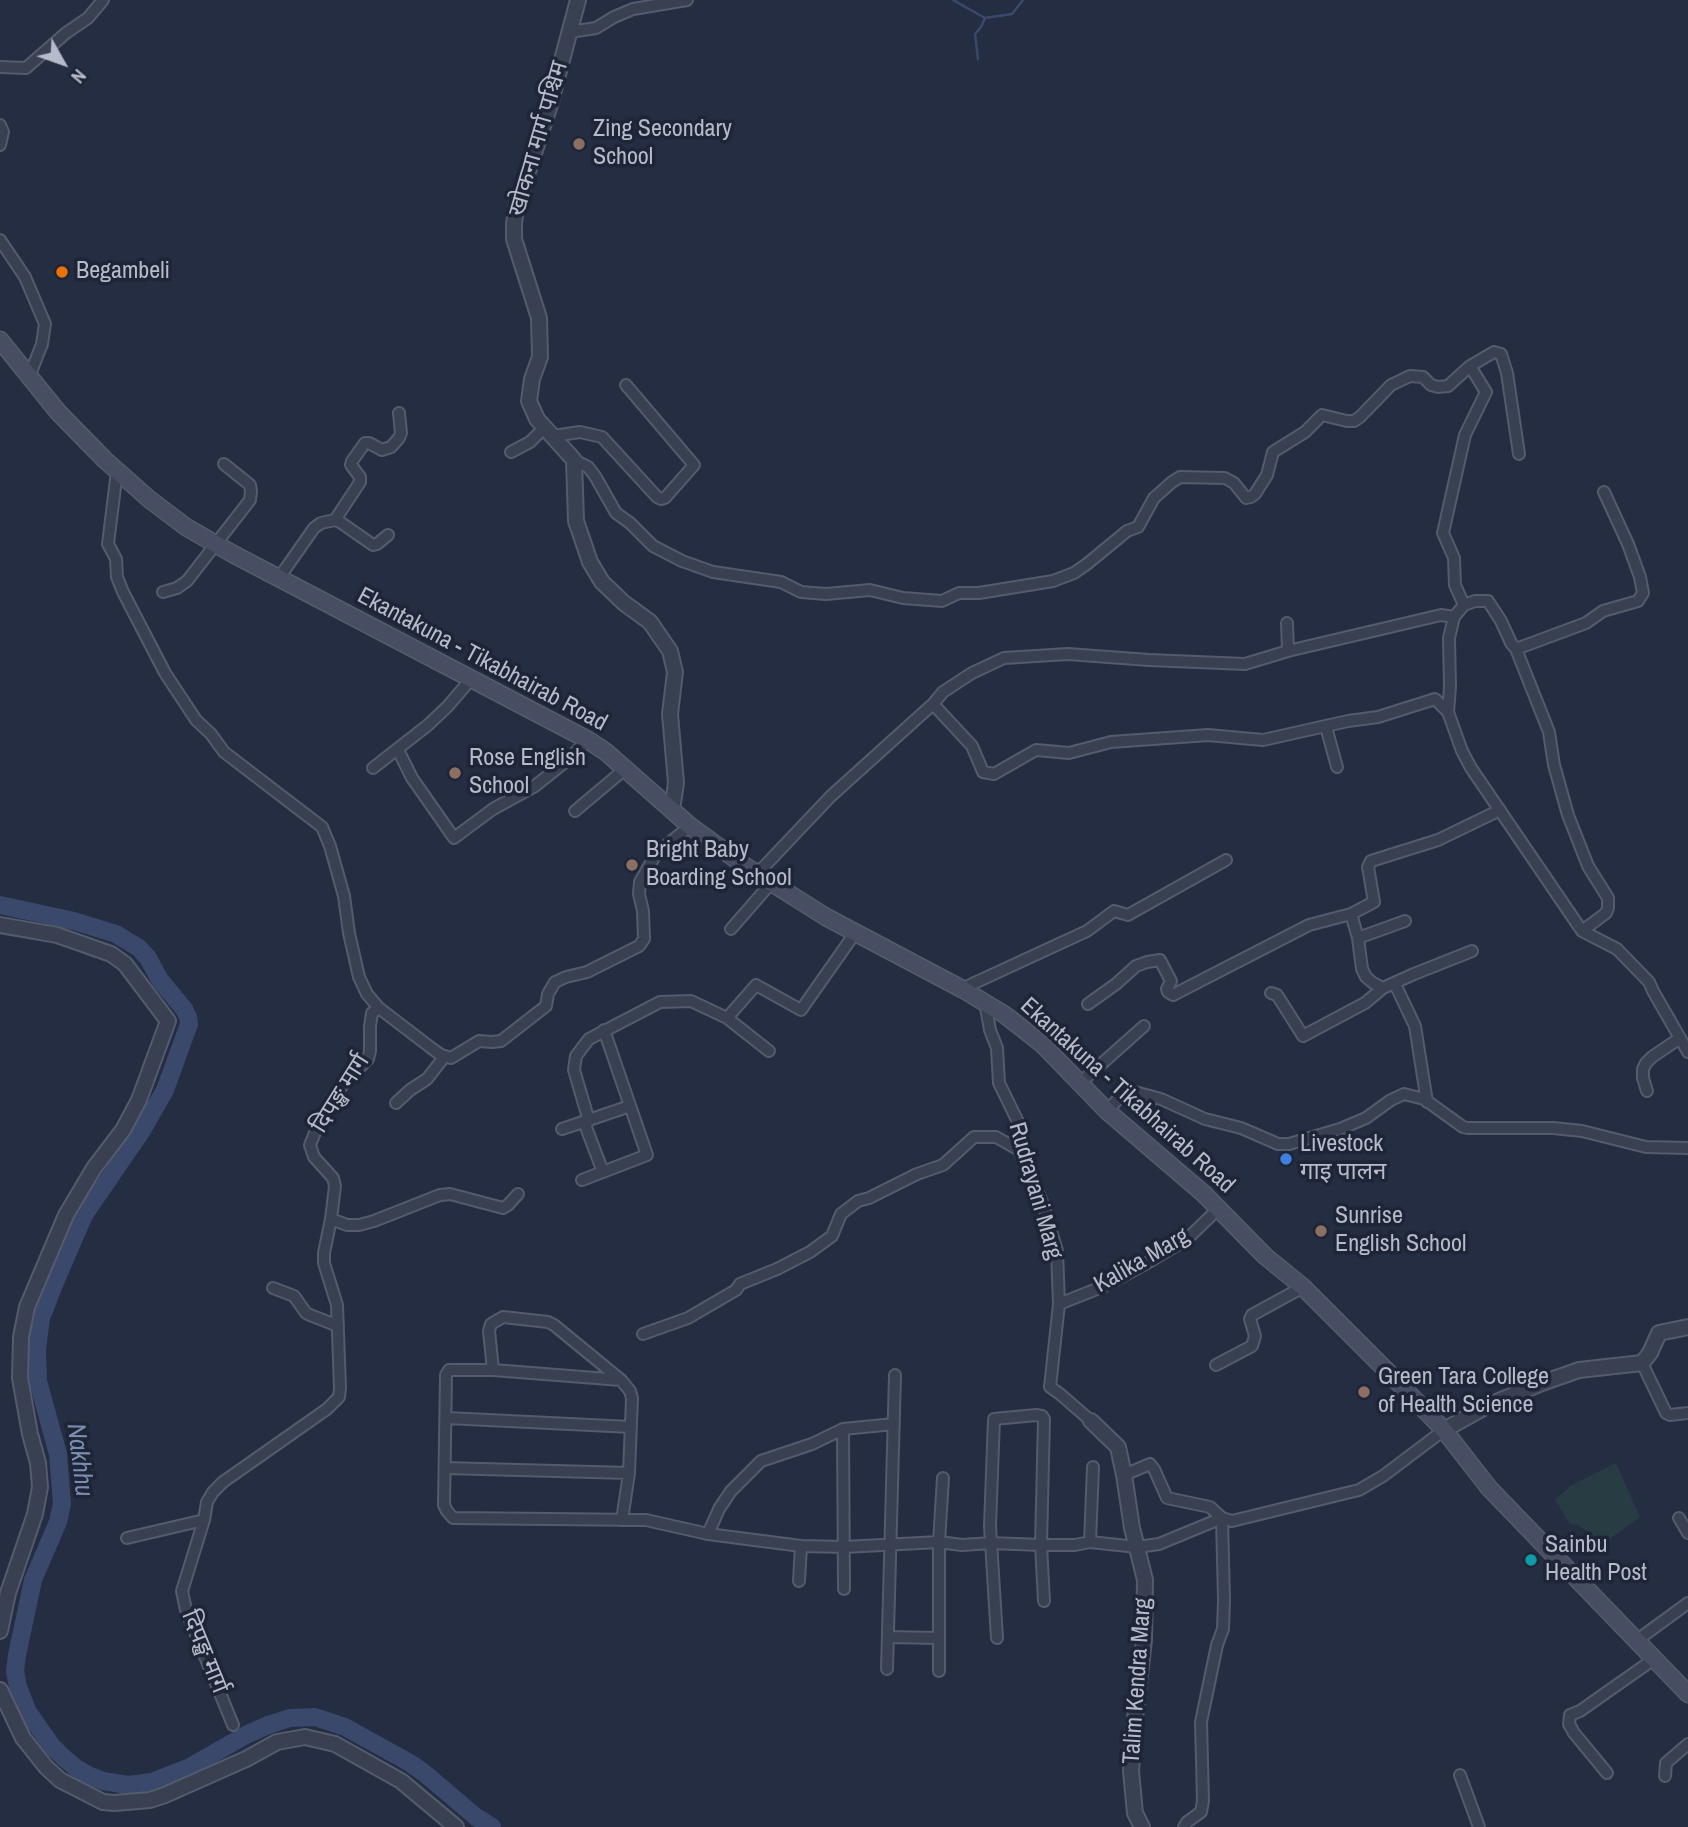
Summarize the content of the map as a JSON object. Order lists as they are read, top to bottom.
{
  "streets": {
    "main road": ["Ekantakuna - Tikabhairab Road"],
    "street": [
      "खोकना मार्ग पश्चिम",
      "दिपङ्ख मार्ग",
      "Rudrayani Marg",
      "Kalika Marg",
      "Talim Kendra Marg"
    ]
  },
  "crossings": [
    ["Ekantakuna - Tikabhairab Road", "Rudrayani Marg"],
    ["Ekantakuna - Tikabhairab Road", "Kalika Marg"],
    ["Rudrayani Marg", "Kalika Marg"],
    ["Rudrayani Marg", "Talim Kendra Marg"]
  ],
  "water": ["Nakhhu"],
  "places": [
    "Zing Secondary School",
    "Begambeli",
    "Rose English School",
    "Bright Baby Boarding School",
    "Livestock गाइ पालन",
    "Sunrise English School",
    "Green Tara College of Health Science",
    "Sainbu Health Post"
  ],
  "north": "bottom right"
}
